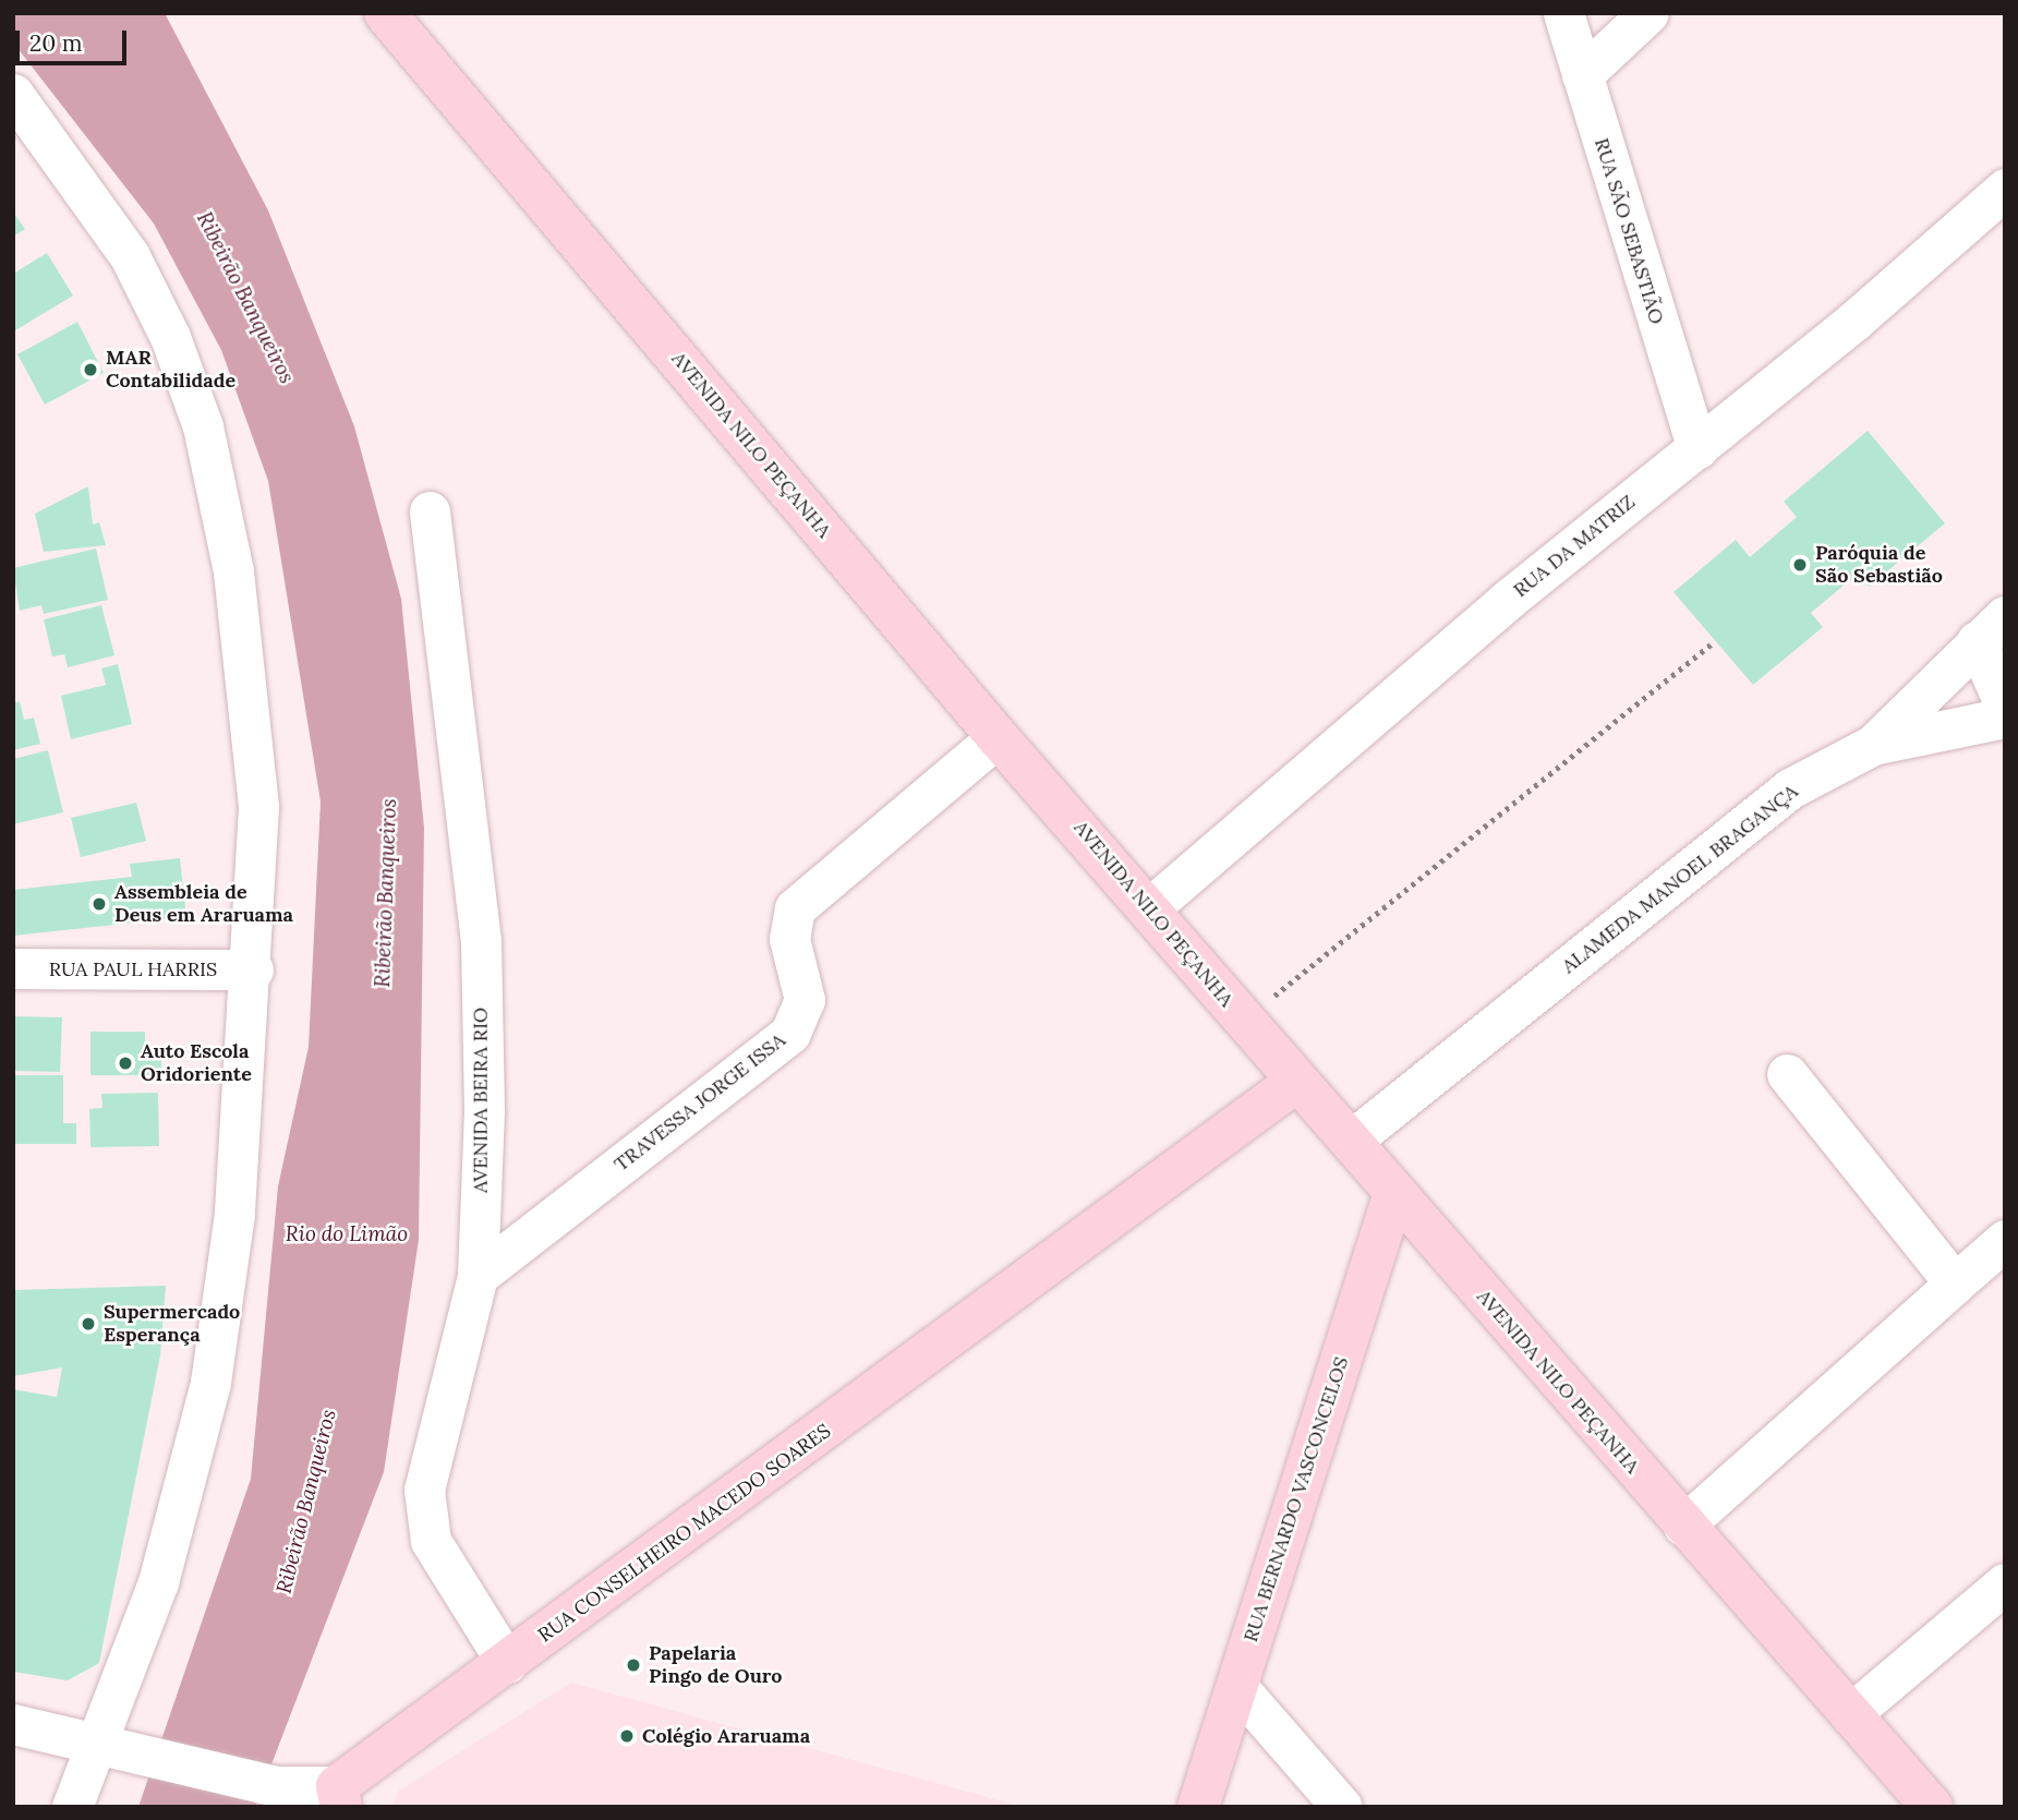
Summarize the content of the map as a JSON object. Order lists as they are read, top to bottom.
{
  "streets": {
    "main road": ["AVENIDA NILO PEÇANHA", "RUA BERNARDO VASCONCELOS", "RUA CONSELHEIRO MACEDO SOARES"],
    "street": [
      "RUA SÃO SEBASTIÃO",
      "RUA DA MATRIZ",
      "ALAMEDA MANOEL BRAGANÇA",
      "RUA PAUL HARRIS",
      "AVENIDA BEIRA RIO",
      "TRAVESSA JORGE ISSA"
    ]
  },
  "crossings": [
    ["RUA SÃO SEBASTIÃO", "RUA DA MATRIZ"],
    ["AVENIDA NILO PEÇANHA", "RUA DA MATRIZ"],
    ["AVENIDA NILO PEÇANHA", "ALAMEDA MANOEL BRAGANÇA"],
    ["AVENIDA NILO PEÇANHA", "TRAVESSA JORGE ISSA"],
    ["AVENIDA NILO PEÇANHA", "RUA BERNARDO VASCONCELOS"],
    ["AVENIDA NILO PEÇANHA", "RUA CONSELHEIRO MACEDO SOARES"],
    ["AVENIDA BEIRA RIO", "TRAVESSA JORGE ISSA"],
    ["AVENIDA BEIRA RIO", "RUA CONSELHEIRO MACEDO SOARES"]
  ],
  "water": ["Ribeirão Banqueiros", "Rio do Limão"],
  "places": [
    "MAR Contabilidade",
    "Paróquia de São Sebastião",
    "Assembleia de Deus em Araruama",
    "Auto Escola Oridoriente",
    "Supermercado Esperança",
    "Papelaria Pingo de Ouro",
    "Colégio Araruama"
  ],
  "scale_bar": "20 m"
}
